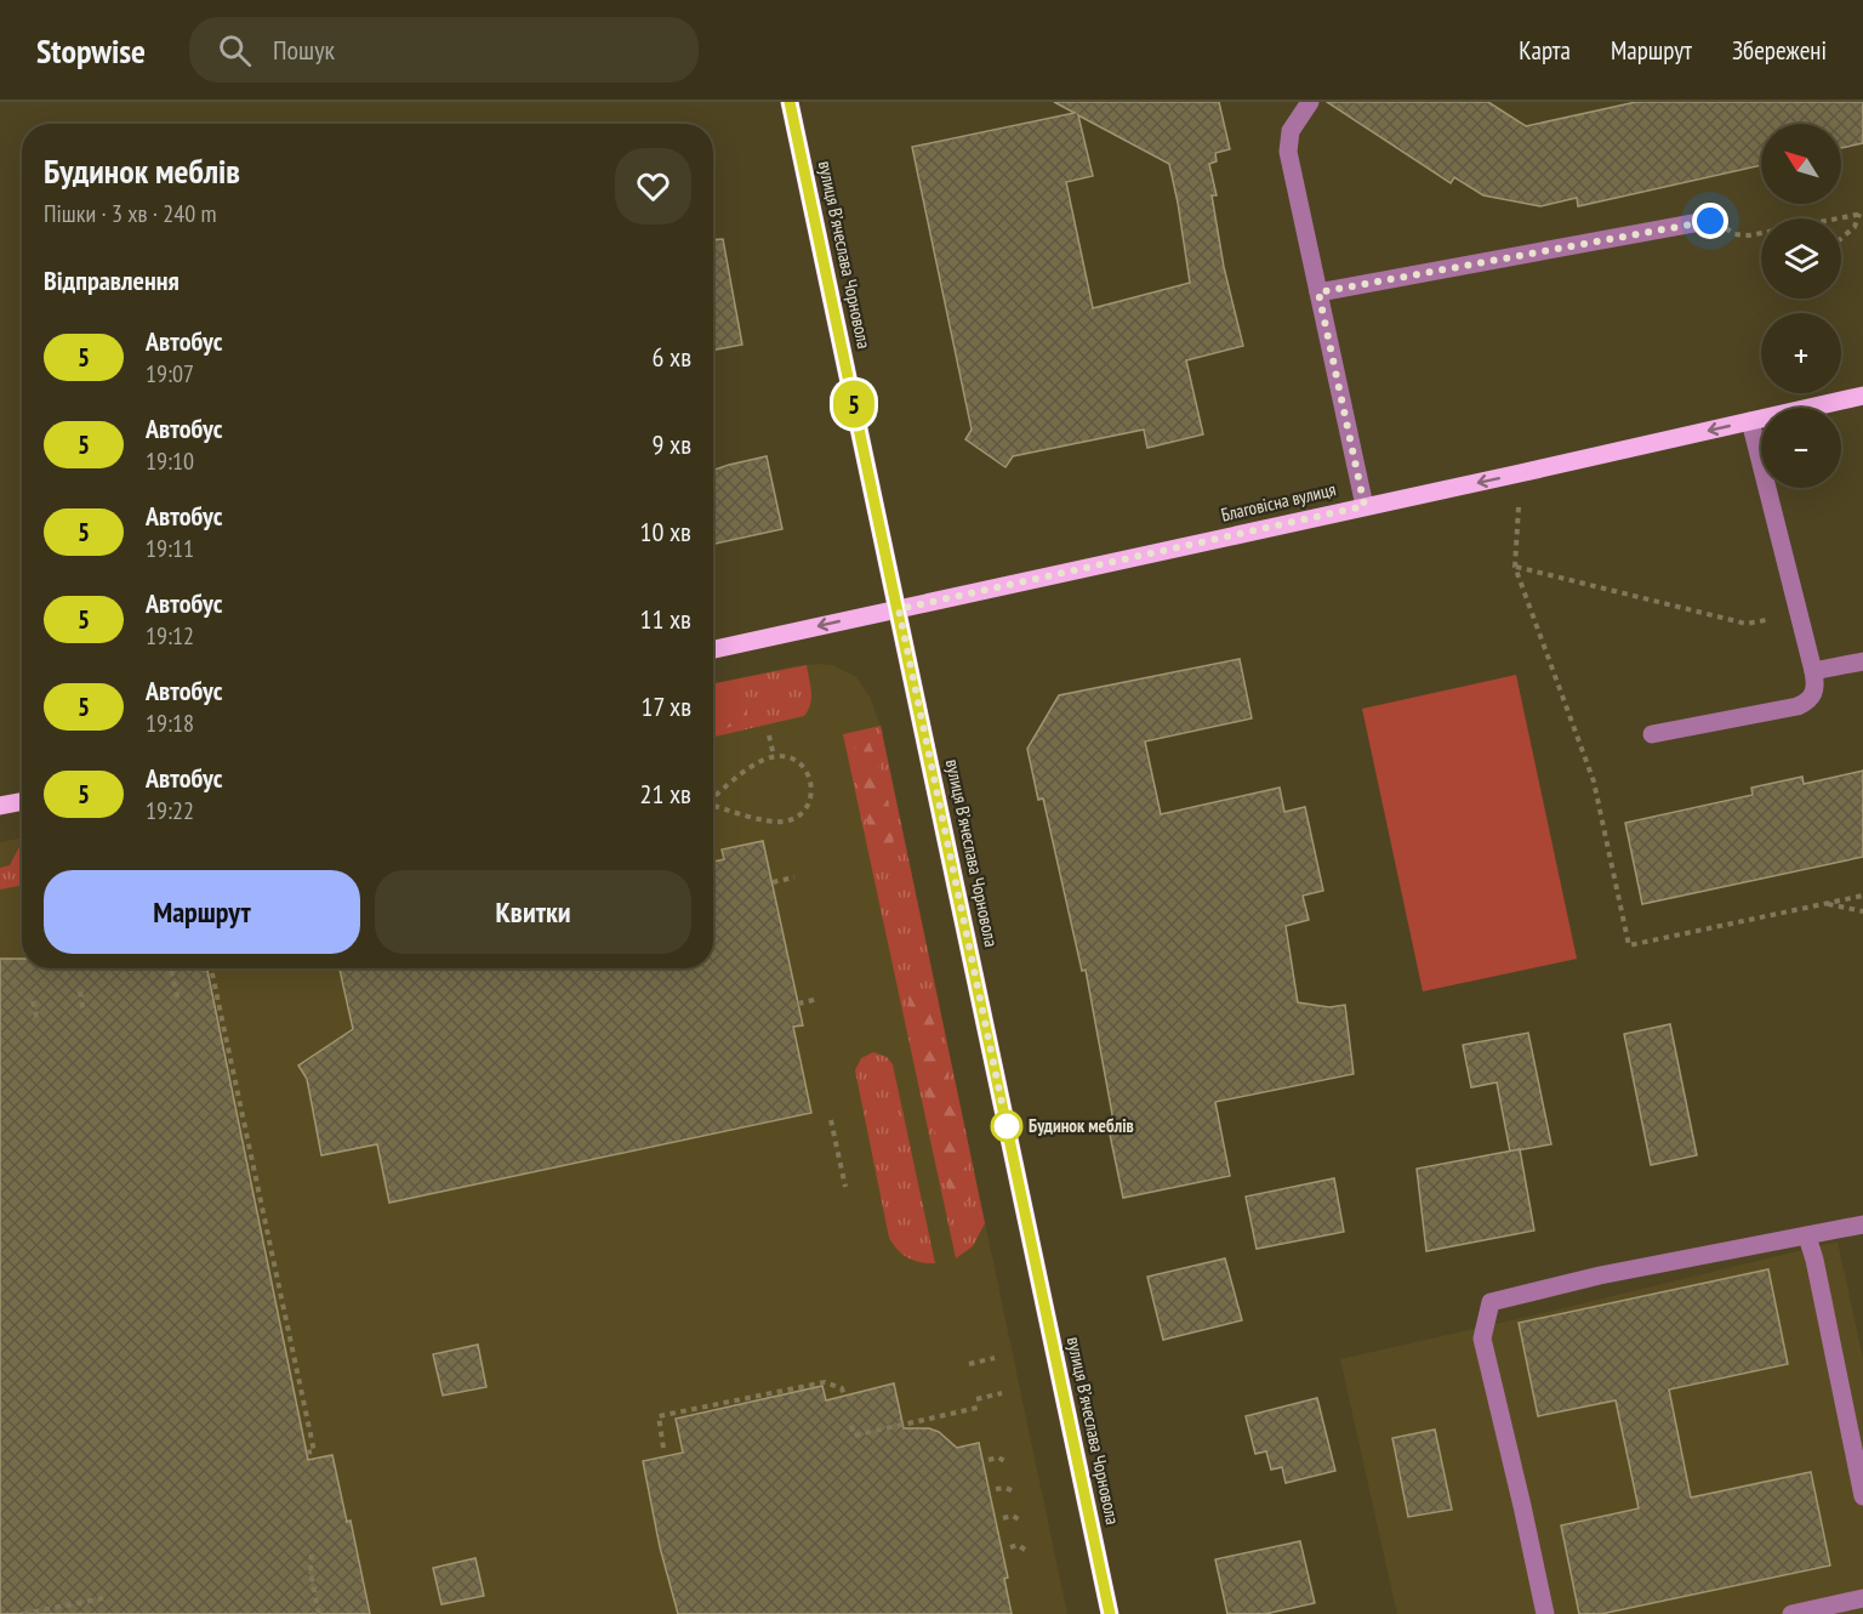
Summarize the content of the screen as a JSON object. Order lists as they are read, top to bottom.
{
  "streets": {
    "main road": ["вулиця Вʼячеслава Чорновола", "Благовісна вулиця"]
  },
  "crossings": [
    ["вулиця Вʼячеслава Чорновола", "Благовісна вулиця"]
  ],
  "one_way": ["Благовісна вулиця"],
  "places": ["Будинок меблів"],
  "lines": ["bus line 5"],
  "north": "top left",
  "page": {
    "header": "Stopwise",
    "search": "Пошук",
    "nav": ["Карта", "Маршрут", "Збережені"],
    "on_map": "5",
    "map_buttons": ["+", "−"],
    "heading": [
      ["Будинок меблів", "Пішки · 3 хв · 240 m"],
      "Відправлення"
    ],
    "list": [
      {
        "mark": "5",
        "name": "Автобус",
        "note": "19:07",
        "value": "6 хв"
      },
      {
        "mark": "5",
        "name": "Автобус",
        "note": "19:10",
        "value": "9 хв"
      },
      {
        "mark": "5",
        "name": "Автобус",
        "note": "19:11",
        "value": "10 хв"
      },
      {
        "mark": "5",
        "name": "Автобус",
        "note": "19:12",
        "value": "11 хв"
      },
      {
        "mark": "5",
        "name": "Автобус",
        "note": "19:18",
        "value": "17 хв"
      },
      {
        "mark": "5",
        "name": "Автобус",
        "note": "19:22",
        "value": "21 хв"
      }
    ],
    "buttons": ["Маршрут", "Квитки"]
  }
}
